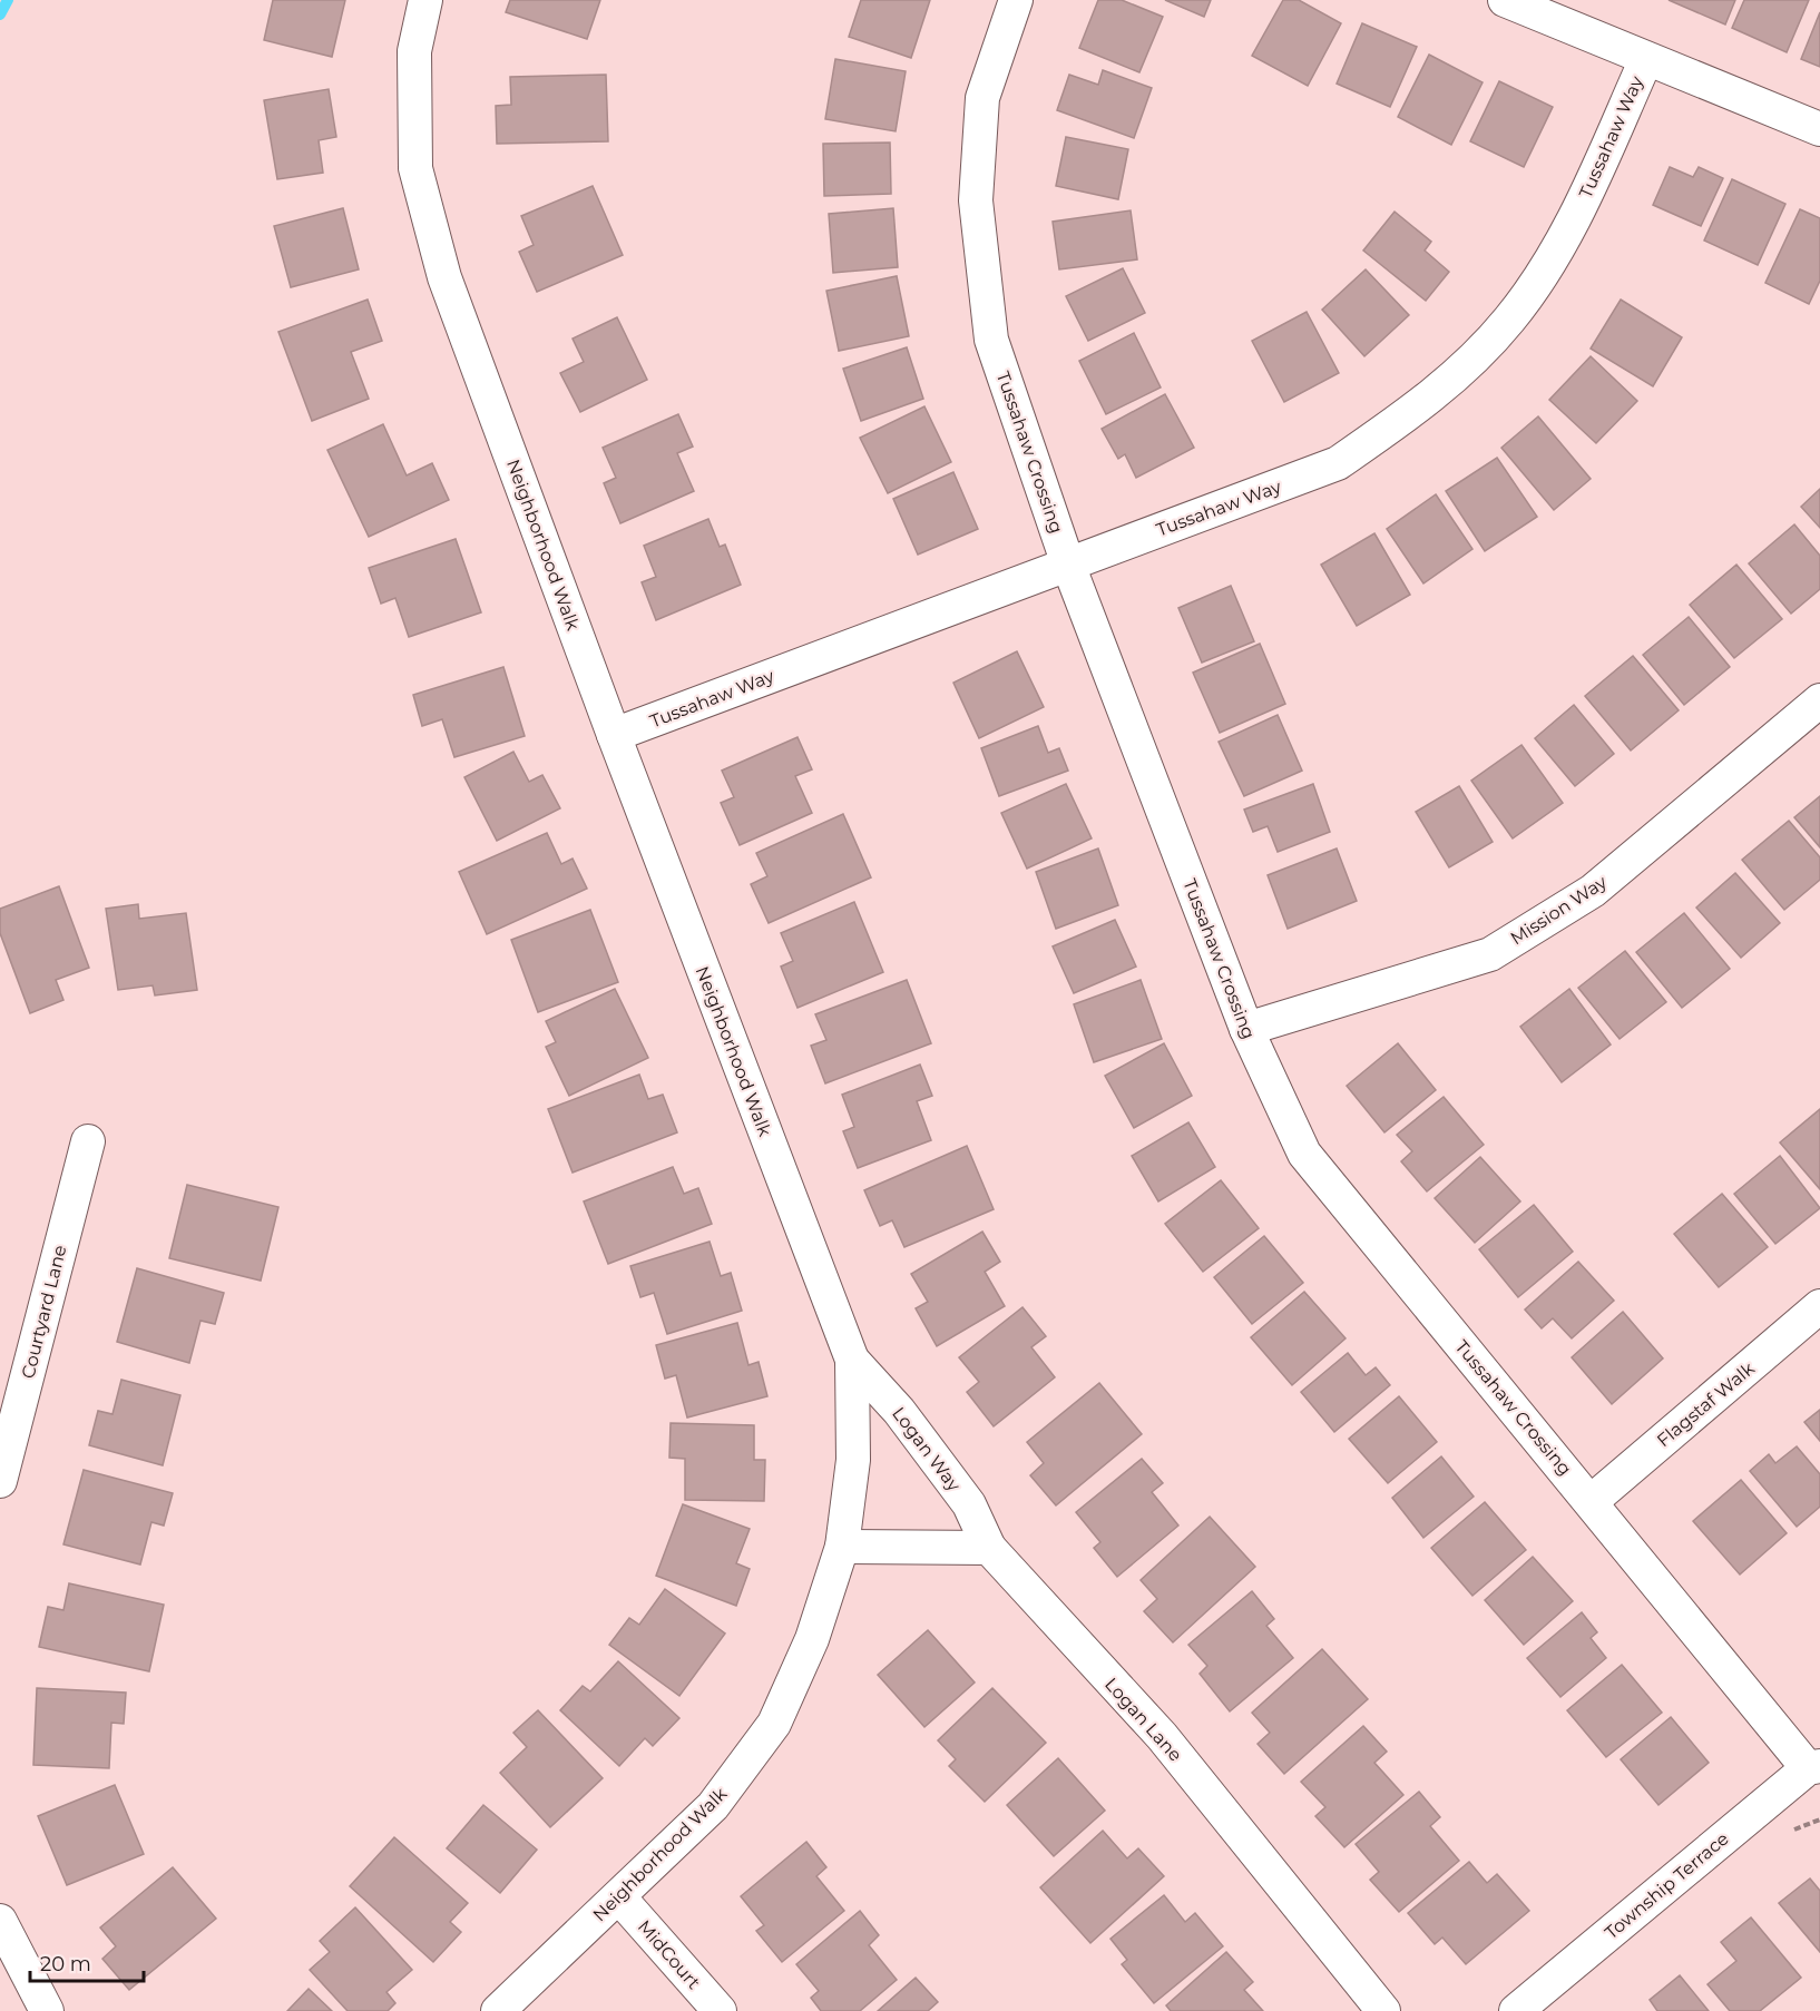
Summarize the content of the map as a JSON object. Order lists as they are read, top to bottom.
{
  "streets": {
    "street": [
      "Tussahaw Way",
      "Tussahaw Crossing",
      "Neighborhood Walk",
      "Mission Way",
      "Courtyard Lane",
      "Flagstaf Walk",
      "Logan Way",
      "Logan Lane",
      "Township Terrace",
      "MidCourt"
    ]
  },
  "crossings": [
    ["Tussahaw Way", "Tussahaw Crossing"],
    ["Tussahaw Way", "Neighborhood Walk"],
    ["Tussahaw Crossing", "Mission Way"],
    ["Tussahaw Crossing", "Flagstaf Walk"],
    ["Tussahaw Crossing", "Township Terrace"],
    ["Neighborhood Walk", "Logan Way"],
    ["Neighborhood Walk", "MidCourt"],
    ["Logan Way", "Logan Lane"]
  ],
  "scale_bar": "20 m"
}
